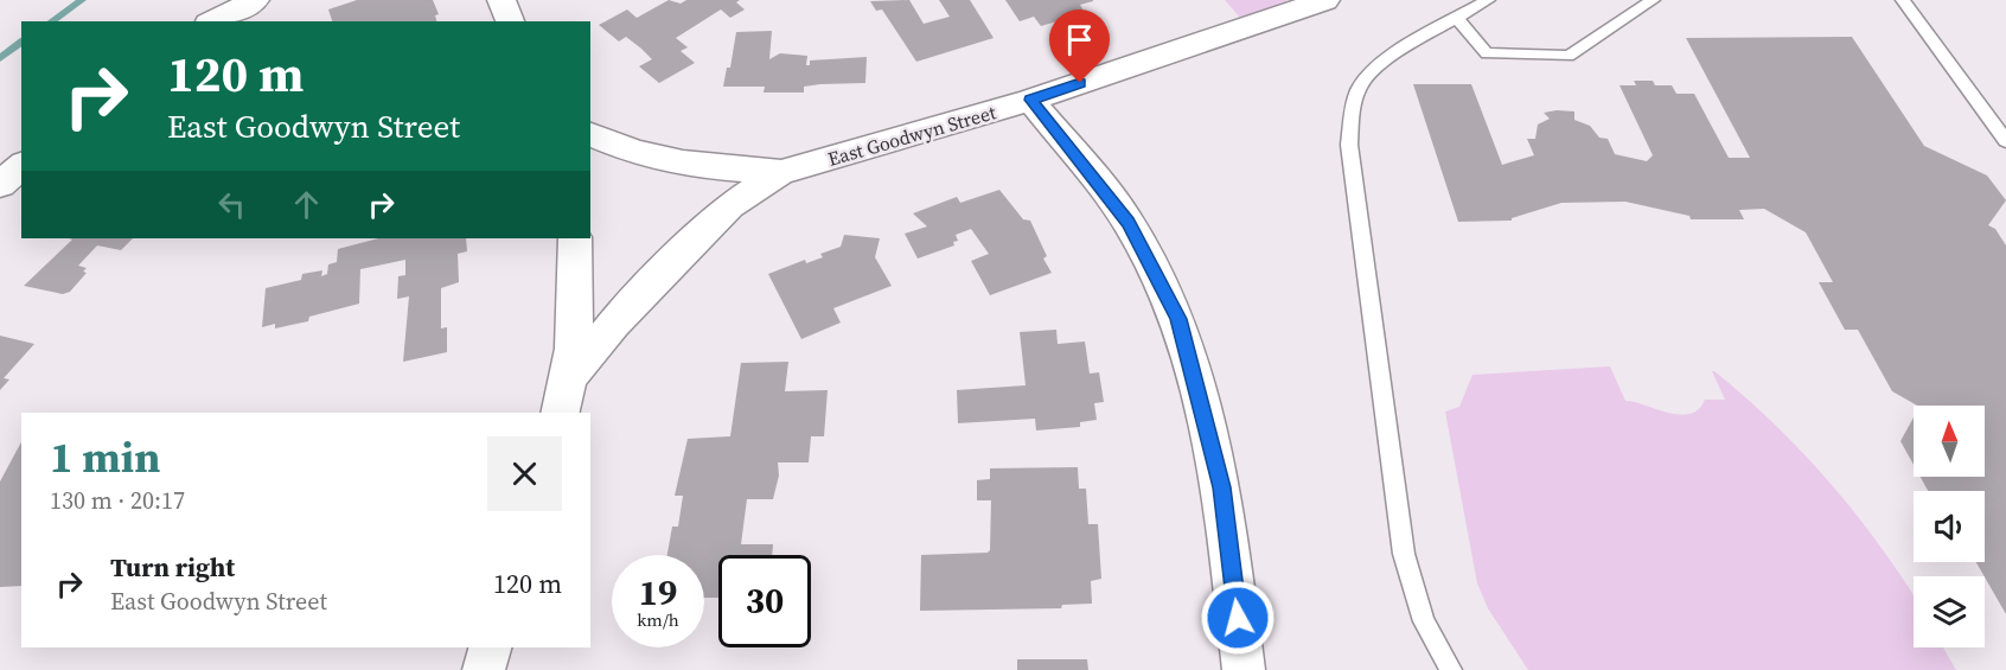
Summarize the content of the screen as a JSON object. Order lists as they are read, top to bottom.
{
  "streets": {
    "street": ["East Goodwyn Street"]
  },
  "north": "top",
  "page": {
    "turn": ["120 m", "East Goodwyn Street"],
    "heading": ["1 min", "130 m · 20:17"],
    "list": [
      {
        "name": "Turn right",
        "note": "East Goodwyn Street",
        "value": "120 m"
      }
    ],
    "speed": "19 km/h",
    "limit": "30"
  }
}
